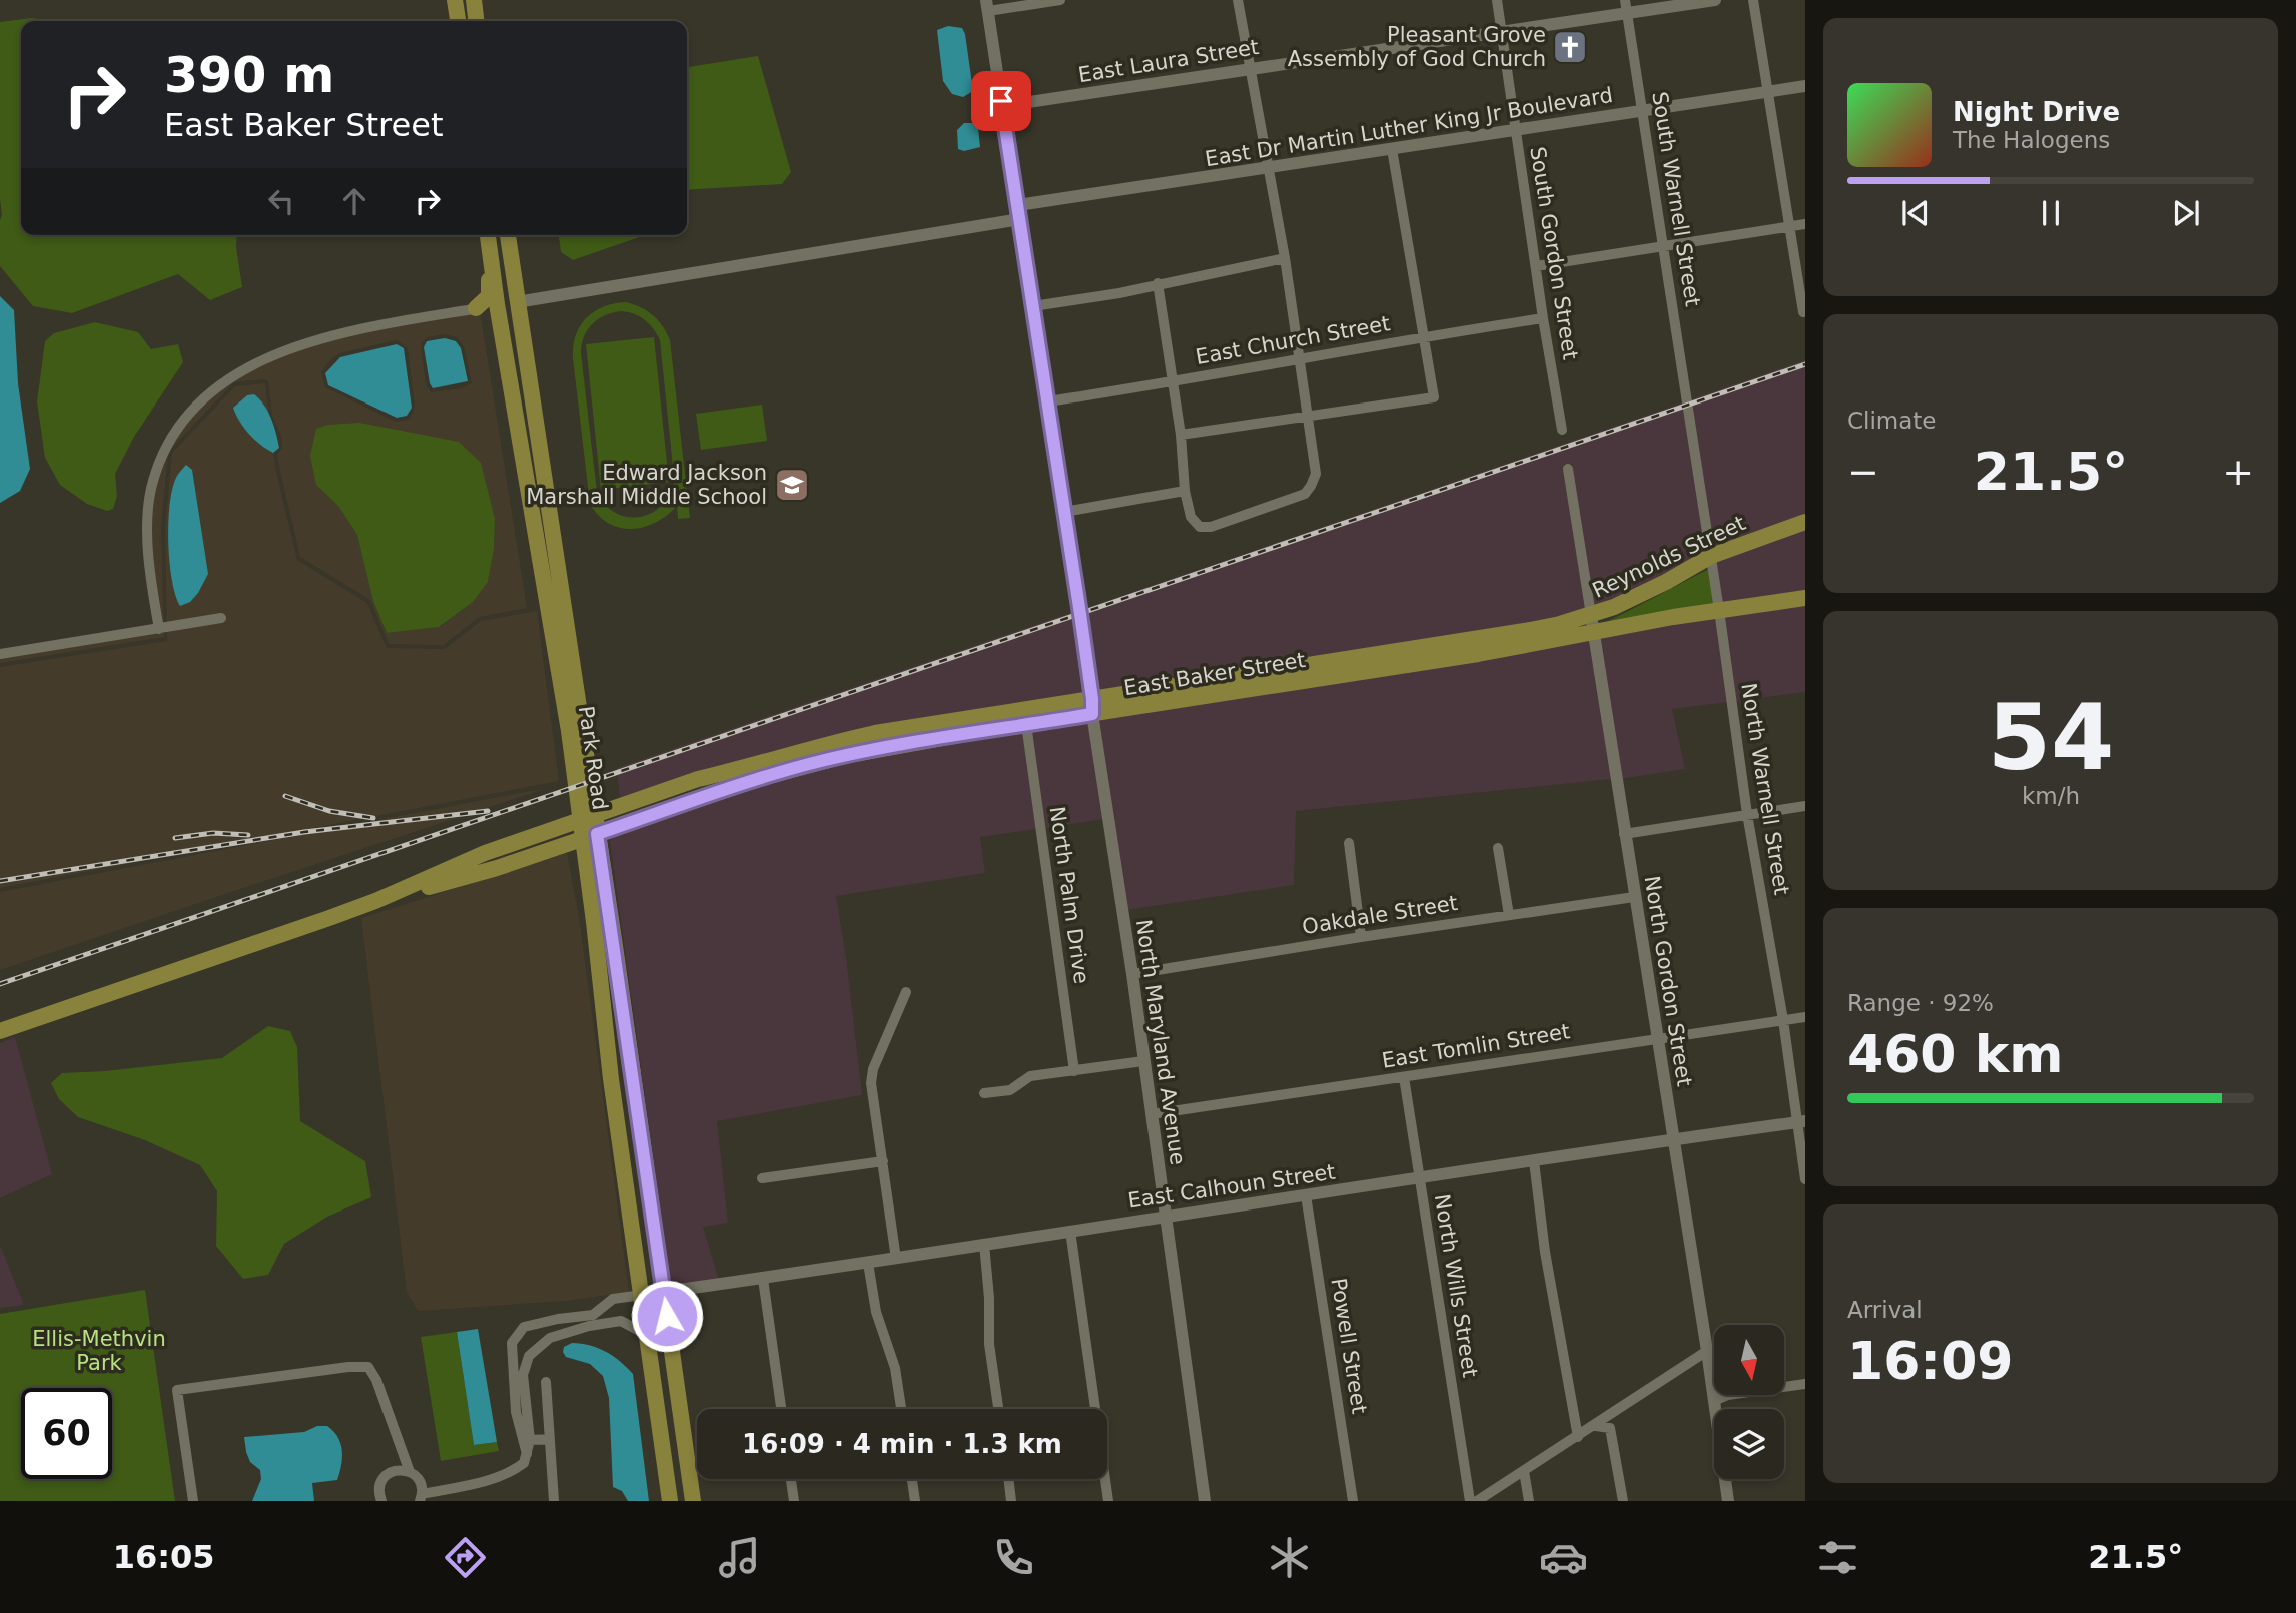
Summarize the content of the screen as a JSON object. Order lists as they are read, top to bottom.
{
  "streets": {
    "main road": ["Reynolds Street", "East Baker Street", "Park Road"],
    "street": [
      "East Laura Street",
      "East Dr Martin Luther King Jr Boulevard",
      "South Warnell Street",
      "South Gordon Street",
      "East Church Street",
      "North Warnell Street",
      "North Palm Drive",
      "Oakdale Street",
      "North Gordon Street",
      "North Maryland Avenue",
      "East Tomlin Street",
      "East Calhoun Street",
      "North Wills Street",
      "Powell Street"
    ]
  },
  "crossings": [
    ["East Laura Street", "South Warnell Street"],
    ["East Laura Street", "South Gordon Street"],
    ["East Laura Street", "North Maryland Avenue"],
    ["East Dr Martin Luther King Jr Boulevard", "South Warnell Street"],
    ["East Dr Martin Luther King Jr Boulevard", "South Gordon Street"],
    ["East Dr Martin Luther King Jr Boulevard", "North Maryland Avenue"],
    ["South Warnell Street", "North Warnell Street"],
    ["South Gordon Street", "East Church Street"],
    ["East Church Street", "North Maryland Avenue"],
    ["Reynolds Street", "East Baker Street"],
    ["Reynolds Street", "North Warnell Street"],
    ["Reynolds Street", "North Gordon Street"],
    ["East Baker Street", "Park Road"],
    ["East Baker Street", "North Warnell Street"],
    ["East Baker Street", "North Palm Drive"],
    ["East Baker Street", "North Gordon Street"],
    ["East Baker Street", "North Maryland Avenue"],
    ["Park Road", "East Calhoun Street"],
    ["North Warnell Street", "East Tomlin Street"],
    ["North Warnell Street", "East Calhoun Street"],
    ["Oakdale Street", "North Gordon Street"],
    ["Oakdale Street", "North Maryland Avenue"],
    ["North Gordon Street", "East Tomlin Street"],
    ["North Gordon Street", "East Calhoun Street"],
    ["North Maryland Avenue", "East Tomlin Street"],
    ["North Maryland Avenue", "East Calhoun Street"],
    ["East Tomlin Street", "North Wills Street"],
    ["East Calhoun Street", "North Wills Street"],
    ["East Calhoun Street", "Powell Street"]
  ],
  "parks": ["Ellis-Methvin Park"],
  "places": {
    "church": ["Pleasant Grove Assembly of God Church"],
    "school or university": ["Edward Jackson Marshall Middle School"]
  },
  "north": "bottom",
  "page": {
    "turn": ["390 m", "East Baker Street"],
    "song": ["Night Drive", "The Halogens"],
    "tile": [
      "Climate",
      ["54", "km/h"],
      ["Range · 92%", "460 km"],
      ["Arrival", "16:09"]
    ],
    "heat": ["−", "21.5°", "+"],
    "limit": "60",
    "trip": "16:09 · 4 min · 1.3 km",
    "tabs": ["16:05", "21.5°"]
  }
}
